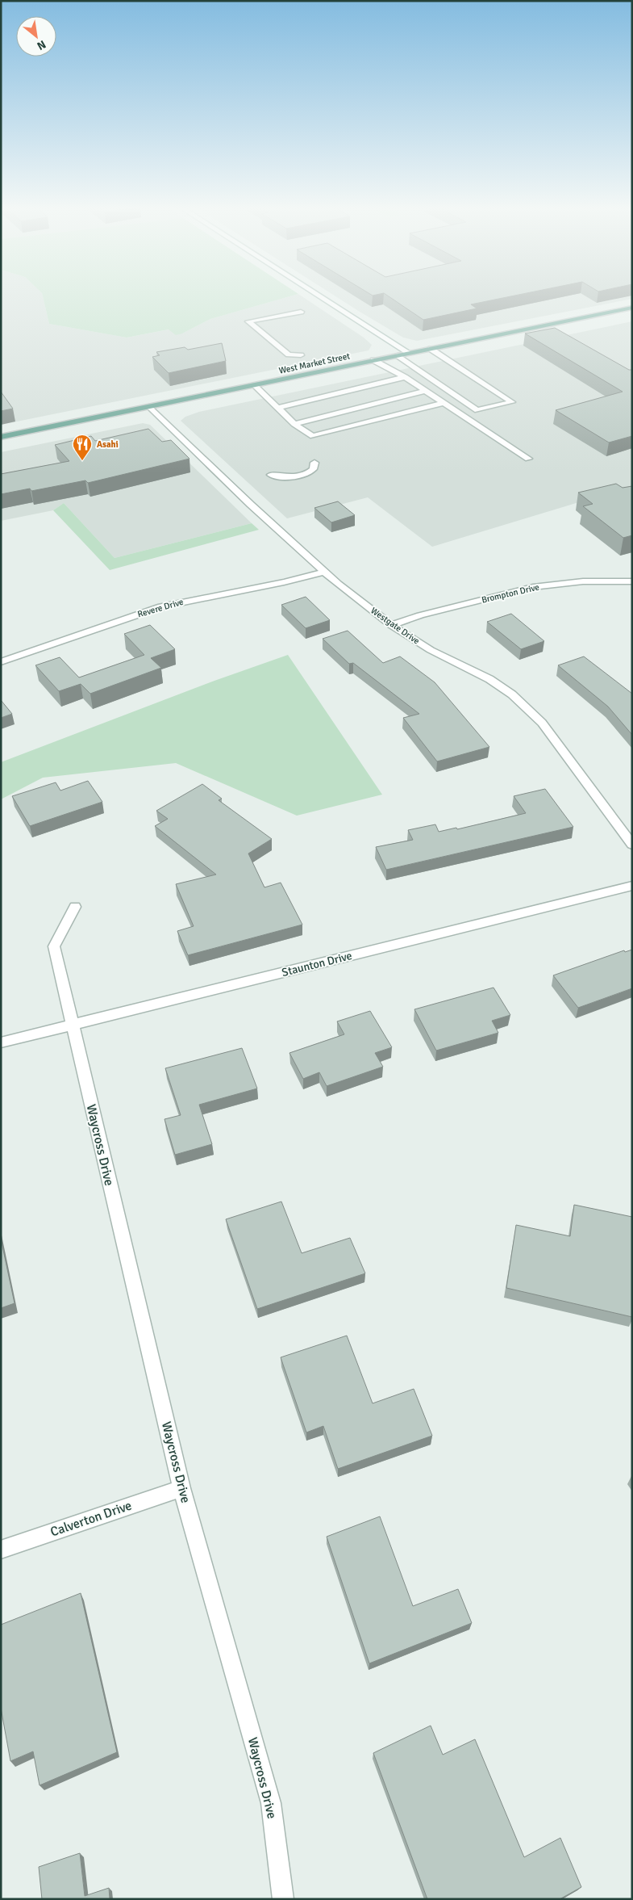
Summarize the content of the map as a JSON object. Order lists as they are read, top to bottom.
{
  "streets": {
    "main road": ["West Market Street"],
    "street": [
      "Brompton Drive",
      "Revere Drive",
      "Westgate Drive",
      "Staunton Drive",
      "Waycross Drive",
      "Calverton Drive"
    ]
  },
  "crossings": [
    ["West Market Street", "Westgate Drive"],
    ["Brompton Drive", "Westgate Drive"],
    ["Revere Drive", "Westgate Drive"],
    ["Staunton Drive", "Waycross Drive"],
    ["Waycross Drive", "Calverton Drive"]
  ],
  "places": {
    "restaurant": ["Asahi"]
  },
  "north": "bottom right"
}
